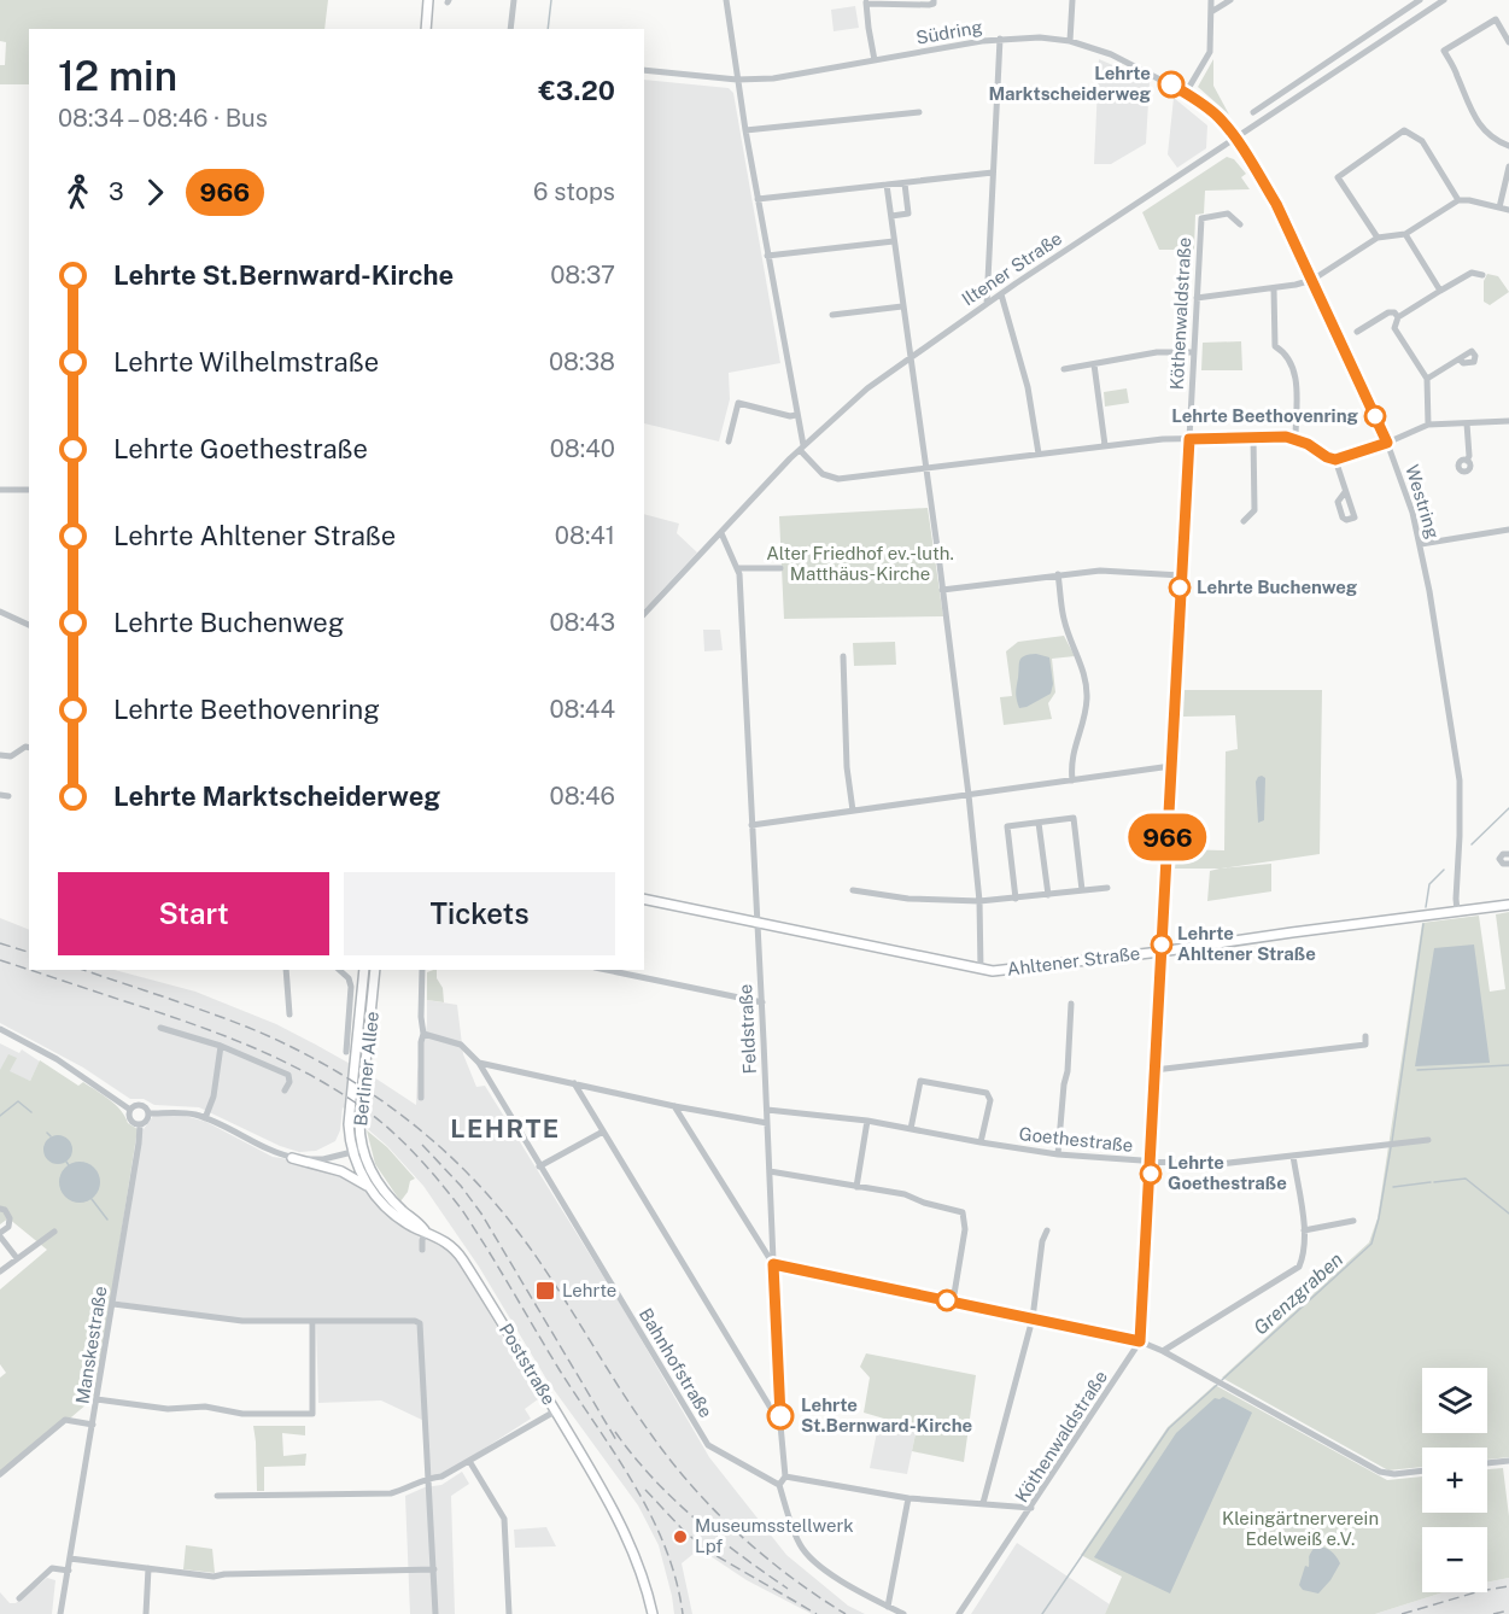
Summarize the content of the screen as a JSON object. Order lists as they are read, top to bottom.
{
  "streets": {
    "main road": ["Ahltener Straße", "Berliner Allee", "Poststraße"],
    "street": [
      "Südring",
      "Iltener Straße",
      "Köthenwaldstraße",
      "Westring",
      "Feldstraße",
      "Goethestraße",
      "Manskestraße",
      "Bahnhofstraße"
    ]
  },
  "crossings": [
    ["Südring", "Iltener Straße"],
    ["Südring", "Westring"],
    ["Iltener Straße", "Westring"],
    ["Iltener Straße", "Feldstraße"],
    ["Köthenwaldstraße", "Ahltener Straße"],
    ["Köthenwaldstraße", "Goethestraße"],
    ["Westring", "Ahltener Straße"],
    ["Ahltener Straße", "Feldstraße"],
    ["Feldstraße", "Goethestraße"],
    ["Berliner Allee", "Poststraße"]
  ],
  "districts": ["LEHRTE"],
  "water": ["Grenzgraben"],
  "parks": ["Alter Friedhof ev.-luth. Matthäus-Kirche", "Kleingärtnerverein Edelweiß e.V."],
  "places": {
    "other": [
      "Lehrte Marktscheiderweg",
      "Lehrte Beethovenring",
      "Lehrte Buchenweg",
      "Lehrte Ahltener Straße",
      "Lehrte Goethestraße",
      "Lehrte St.Bernward-Kirche",
      "Museumsstellwerk Lpf"
    ],
    "transit": ["Lehrte"]
  },
  "lines": ["bus line 966"],
  "page": {
    "on_map": "966",
    "heading": ["12 min", "08:34 – 08:46 · Bus", "€3.20"],
    "legs": ["3", "966", "6 stops"],
    "list": [
      {
        "name": "Lehrte St.Bernward-Kirche",
        "value": "08:37"
      },
      {
        "name": "Lehrte Wilhelmstraße",
        "value": "08:38"
      },
      {
        "name": "Lehrte Goethestraße",
        "value": "08:40"
      },
      {
        "name": "Lehrte Ahltener Straße",
        "value": "08:41"
      },
      {
        "name": "Lehrte Buchenweg",
        "value": "08:43"
      },
      {
        "name": "Lehrte Beethovenring",
        "value": "08:44"
      },
      {
        "name": "Lehrte Marktscheiderweg",
        "value": "08:46"
      }
    ],
    "buttons": ["Start", "Tickets"],
    "map_buttons": ["+", "−"]
  }
}
